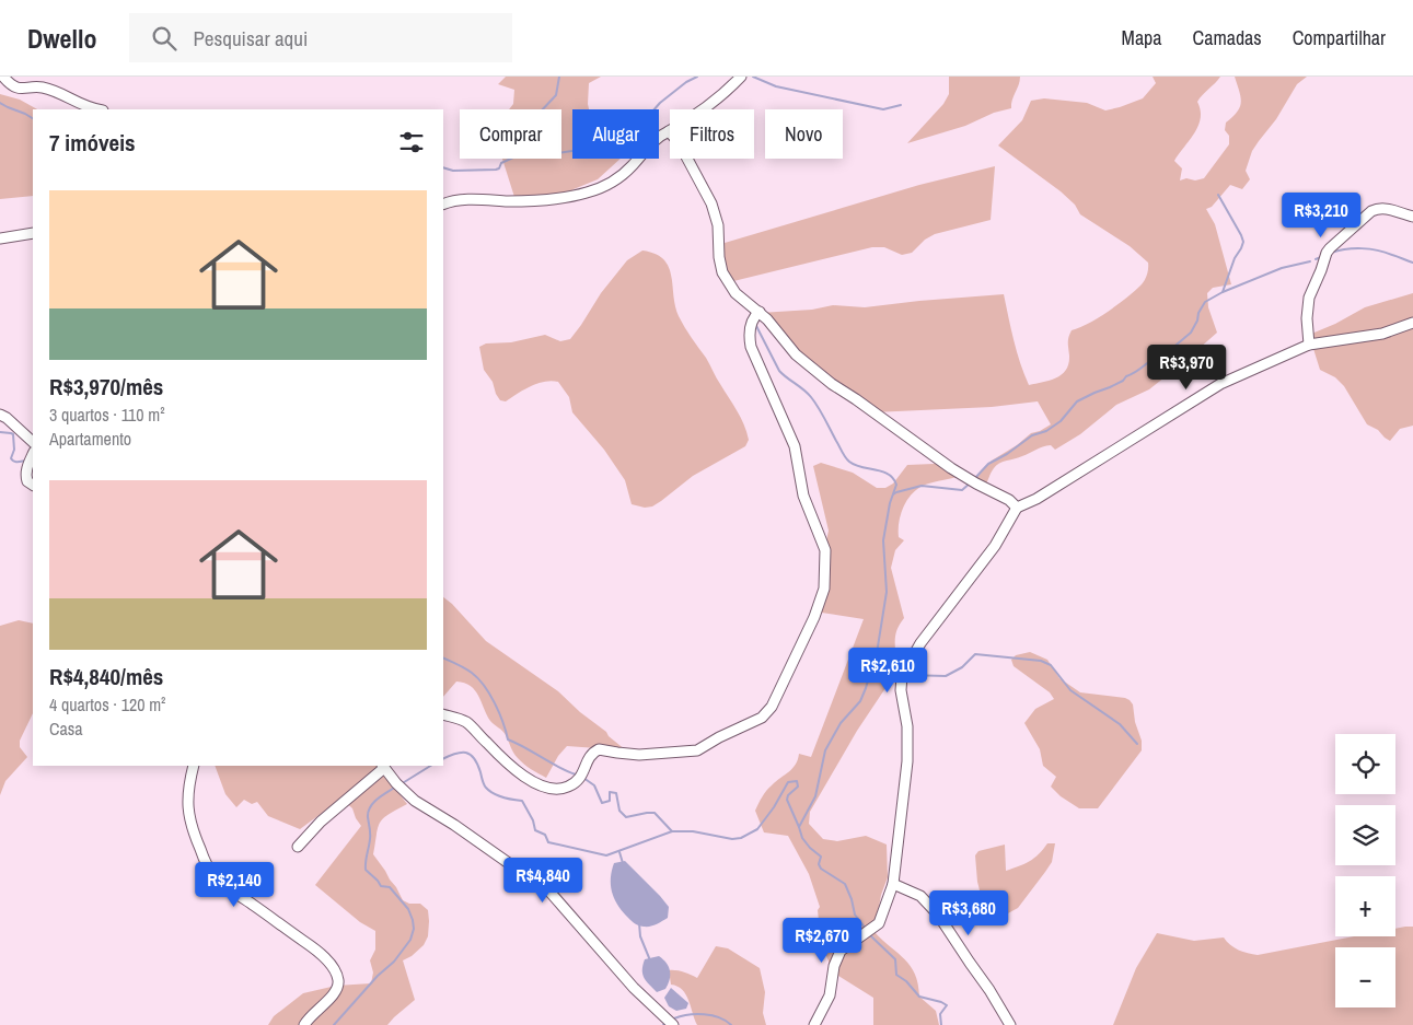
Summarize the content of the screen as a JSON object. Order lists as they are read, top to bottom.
{
  "page": {
    "header": "Dwello",
    "search": "Pesquisar aqui",
    "nav": ["Mapa", "Camadas", "Compartilhar"],
    "chip": [
      "Comprar",
      "Alugar",
      "Filtros",
      "Novo"
    ],
    "heading": "7 imóveis",
    "list": [
      {
        "name": "R$3,970/mês",
        "note": "3 quartos · 110 m² · Apartamento"
      },
      {
        "name": "R$4,840/mês",
        "note": "4 quartos · 120 m² · Casa"
      }
    ],
    "price": [
      "R$3,210",
      "R$3,970",
      "R$2,610",
      "R$4,840",
      "R$2,140",
      "R$3,680",
      "R$2,670"
    ],
    "map_buttons": ["+", "−"]
  }
}
